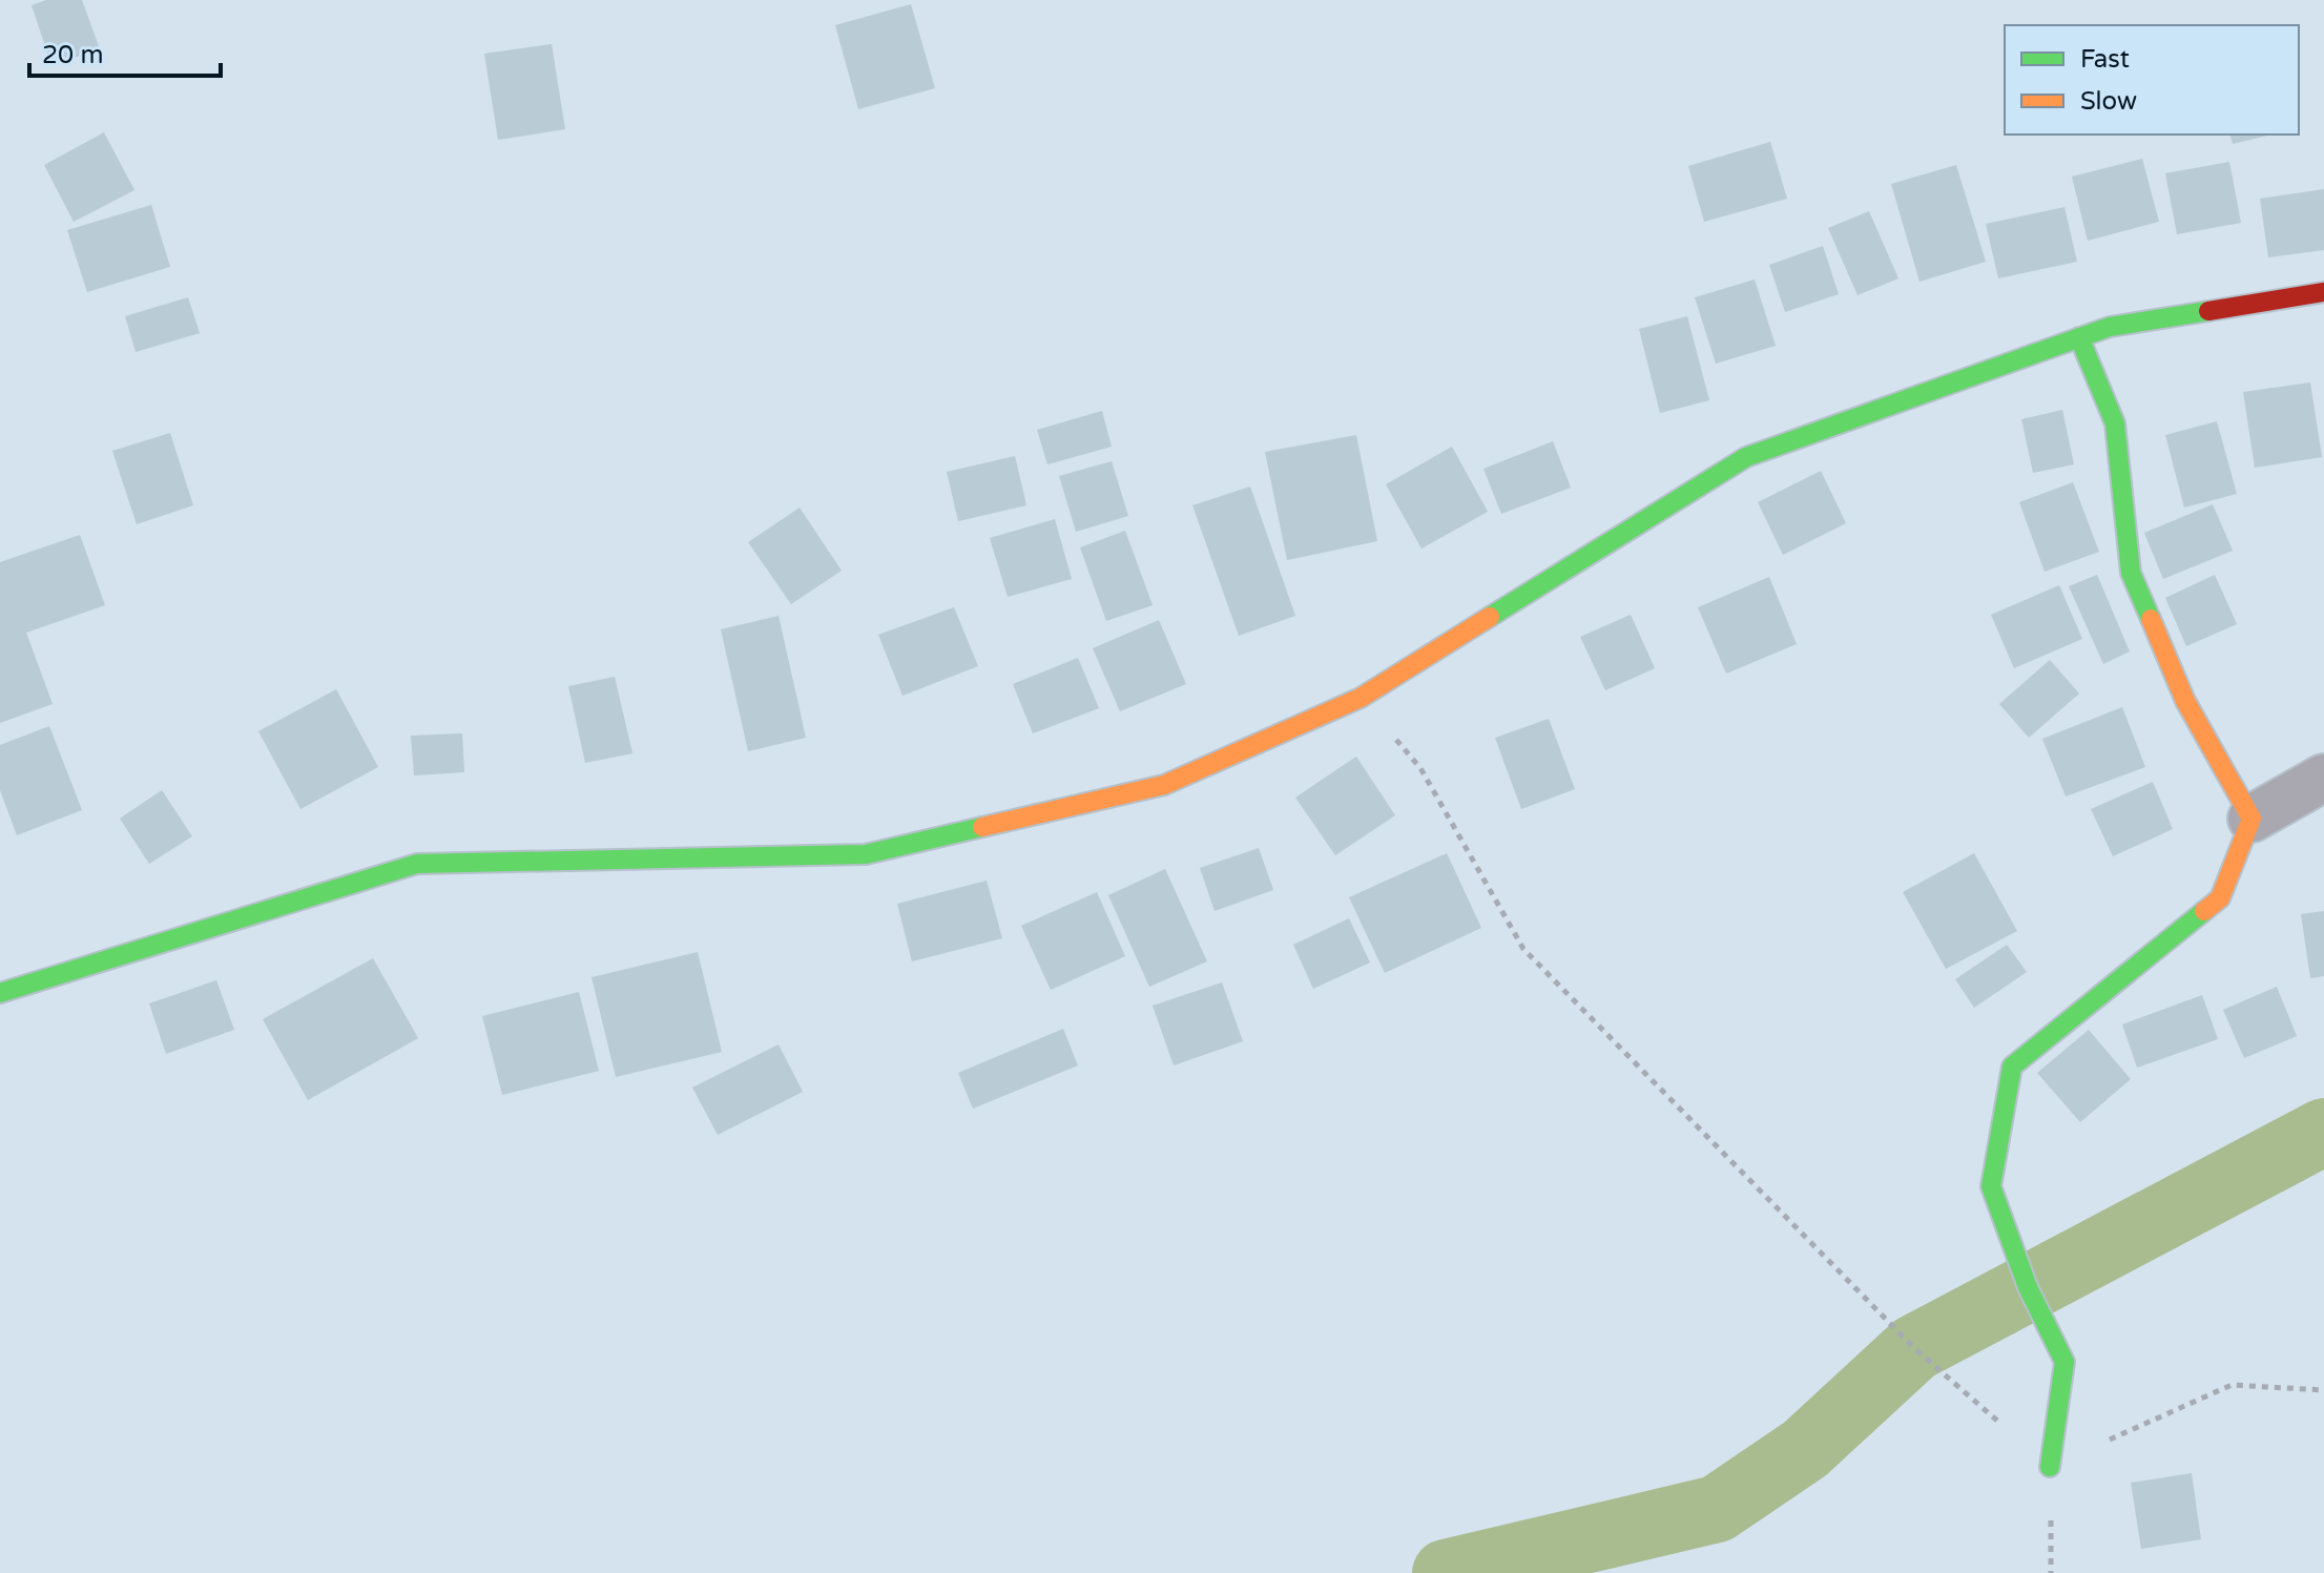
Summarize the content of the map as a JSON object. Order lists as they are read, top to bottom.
{
  "legend": ["Fast", "Slow"],
  "scale_bar": "20 m"
}
